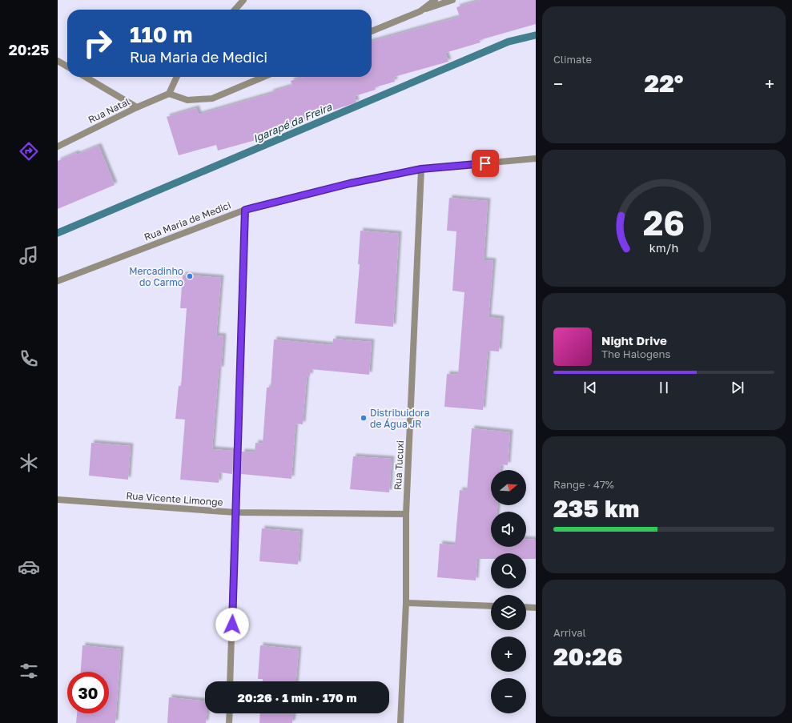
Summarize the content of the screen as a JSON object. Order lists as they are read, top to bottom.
{
  "streets": {
    "street": [
      "Rua Natal",
      "Rua Maria de Medici",
      "Rua Tucuxi",
      "Rua Vicente Limonge"
    ]
  },
  "crossings": [
    ["Rua Maria de Medici", "Rua Tucuxi"],
    ["Rua Tucuxi", "Rua Vicente Limonge"]
  ],
  "water": ["Igarapé da Freira"],
  "places": ["Mercadinho do Carmo", "Distribuidora de Água JR"],
  "north": "right",
  "page": {
    "tabs": "20:25",
    "tile": [
      "Climate",
      ["Range · 47%", "235 km"],
      ["Arrival", "20:26"]
    ],
    "turn": ["110 m", "Rua Maria de Medici"],
    "heat": ["−", "22°", "+"],
    "song": ["Night Drive", "The Halogens"],
    "map_buttons": ["+", "−"],
    "limit": "30",
    "trip": "20:26 · 1 min · 170 m",
    "gauge": ["26", "km/h"]
  }
}
